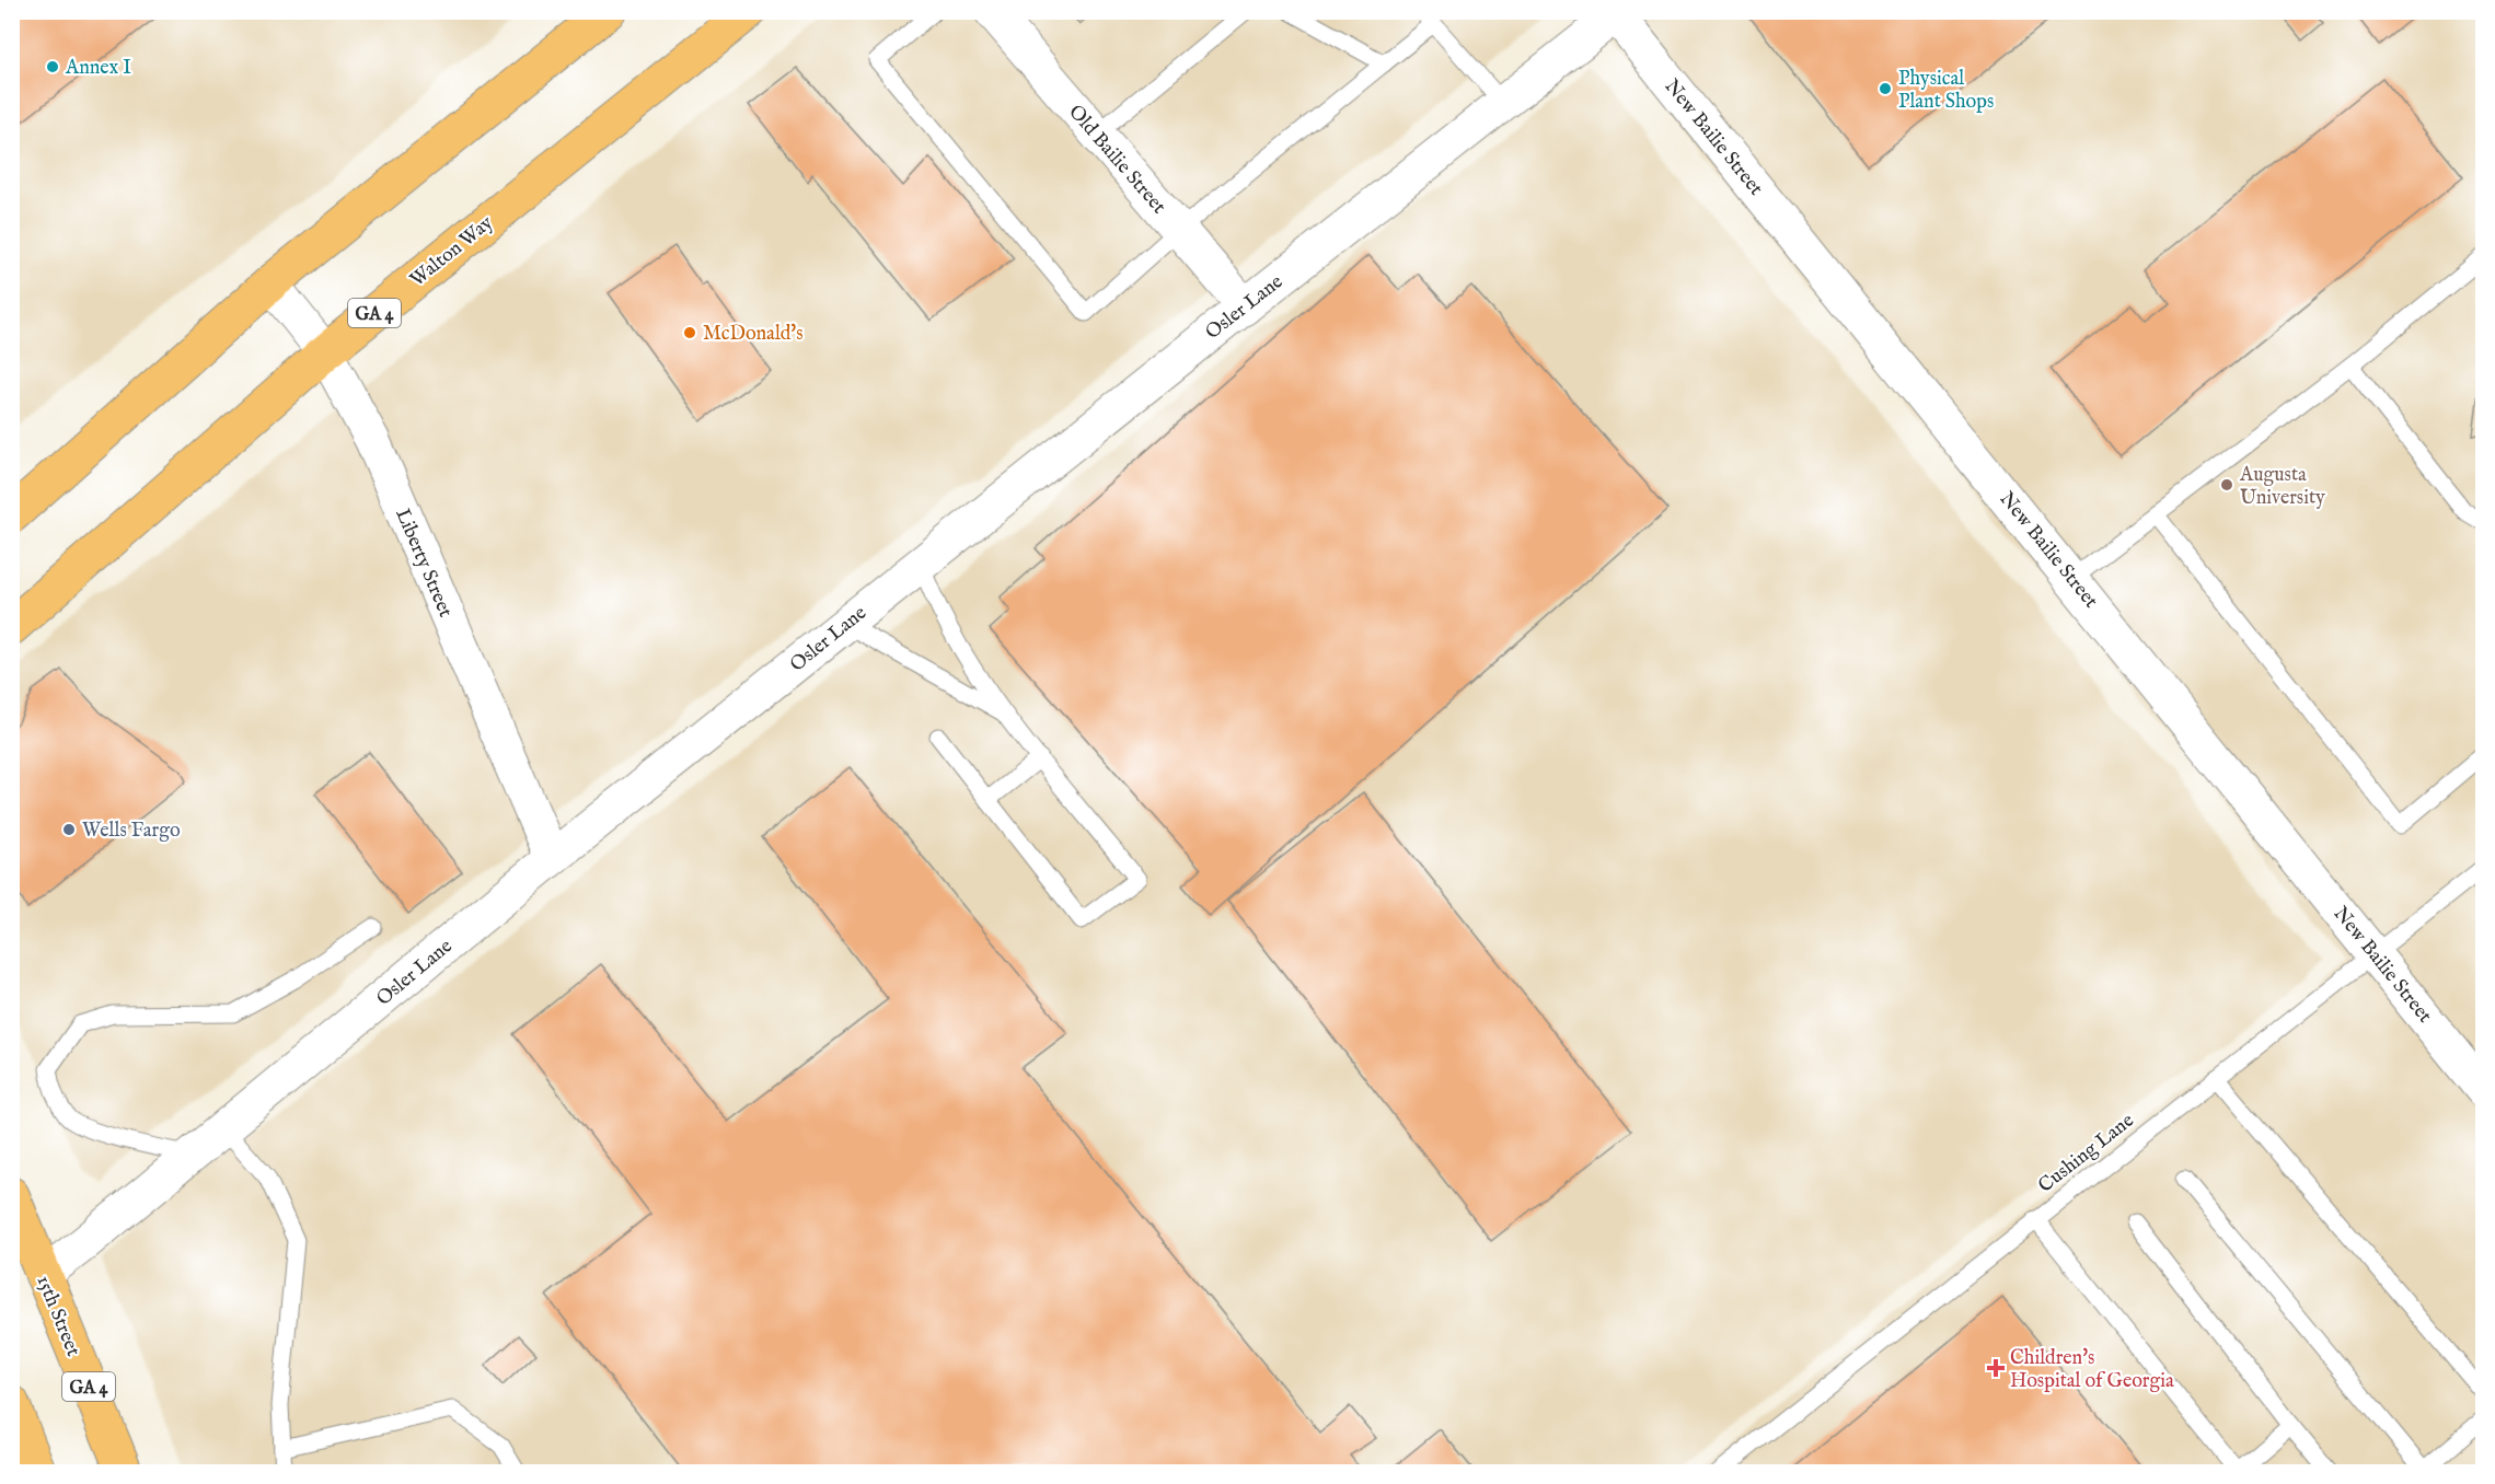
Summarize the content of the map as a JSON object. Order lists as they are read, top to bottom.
{
  "streets": {
    "main road": ["Walton Way", "GA 4", "15th Street"],
    "street": [
      "New Bailie Street",
      "Old Bailie Street",
      "Osler Lane",
      "Liberty Street"
    ],
    "lane": ["Cushing Lane"]
  },
  "crossings": [
    ["New Bailie Street", "Osler Lane"],
    ["New Bailie Street", "Cushing Lane"],
    ["Old Bailie Street", "Osler Lane"],
    ["Walton Way", "Liberty Street"],
    ["Osler Lane", "Liberty Street"],
    ["Osler Lane", "15th Street"]
  ],
  "places": {
    "other": [
      "Annex I",
      "Physical Plant Shops",
      "McDonald's",
      "Augusta University",
      "Wells Fargo"
    ],
    "health": ["Children's Hospital of Georgia"]
  }
}
